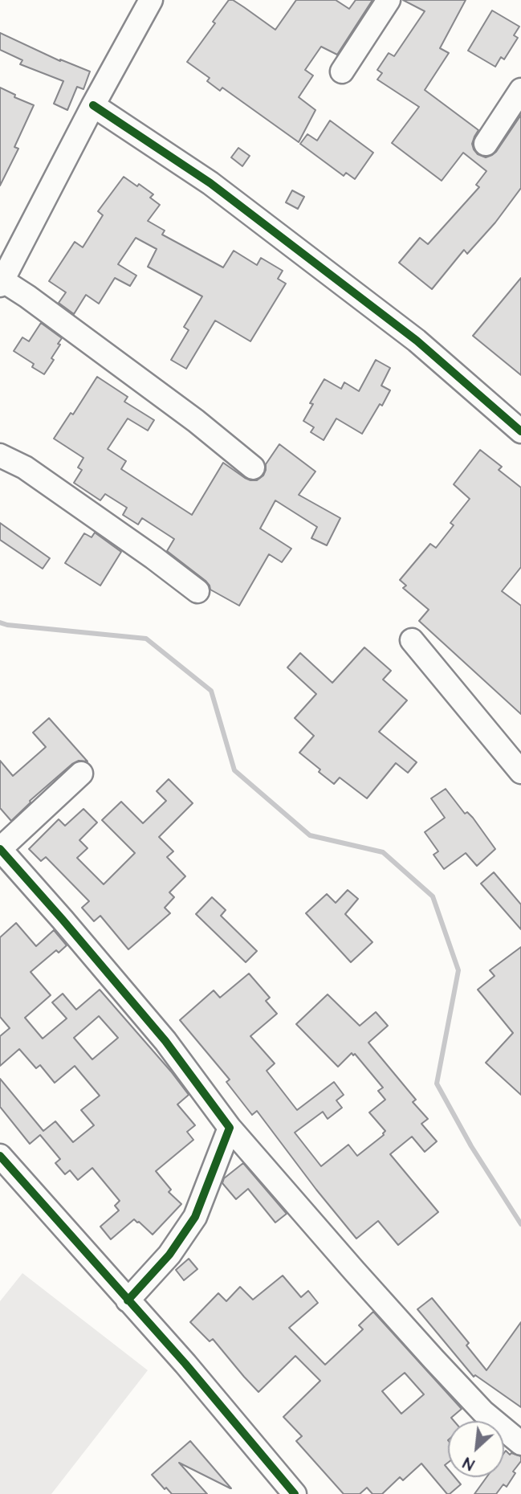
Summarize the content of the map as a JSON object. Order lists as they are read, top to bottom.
{
  "north": "bottom left"
}
